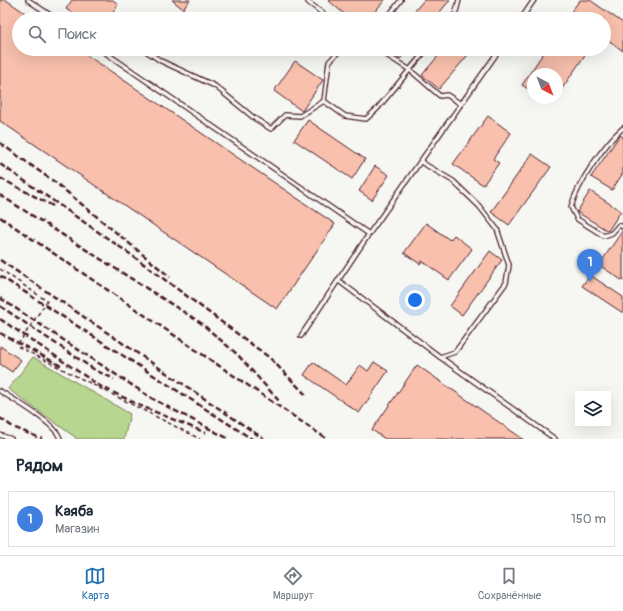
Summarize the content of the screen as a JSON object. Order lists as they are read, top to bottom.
{
  "north": "bottom right",
  "page": {
    "search": "Поиск",
    "pins": "1",
    "heading": "Рядом",
    "list": [
      {
        "mark": "1",
        "name": "Каяба",
        "note": "Магазин",
        "value": "150 m"
      }
    ],
    "nav": ["Карта", "Маршрут", "Сохранённые"]
  }
}
